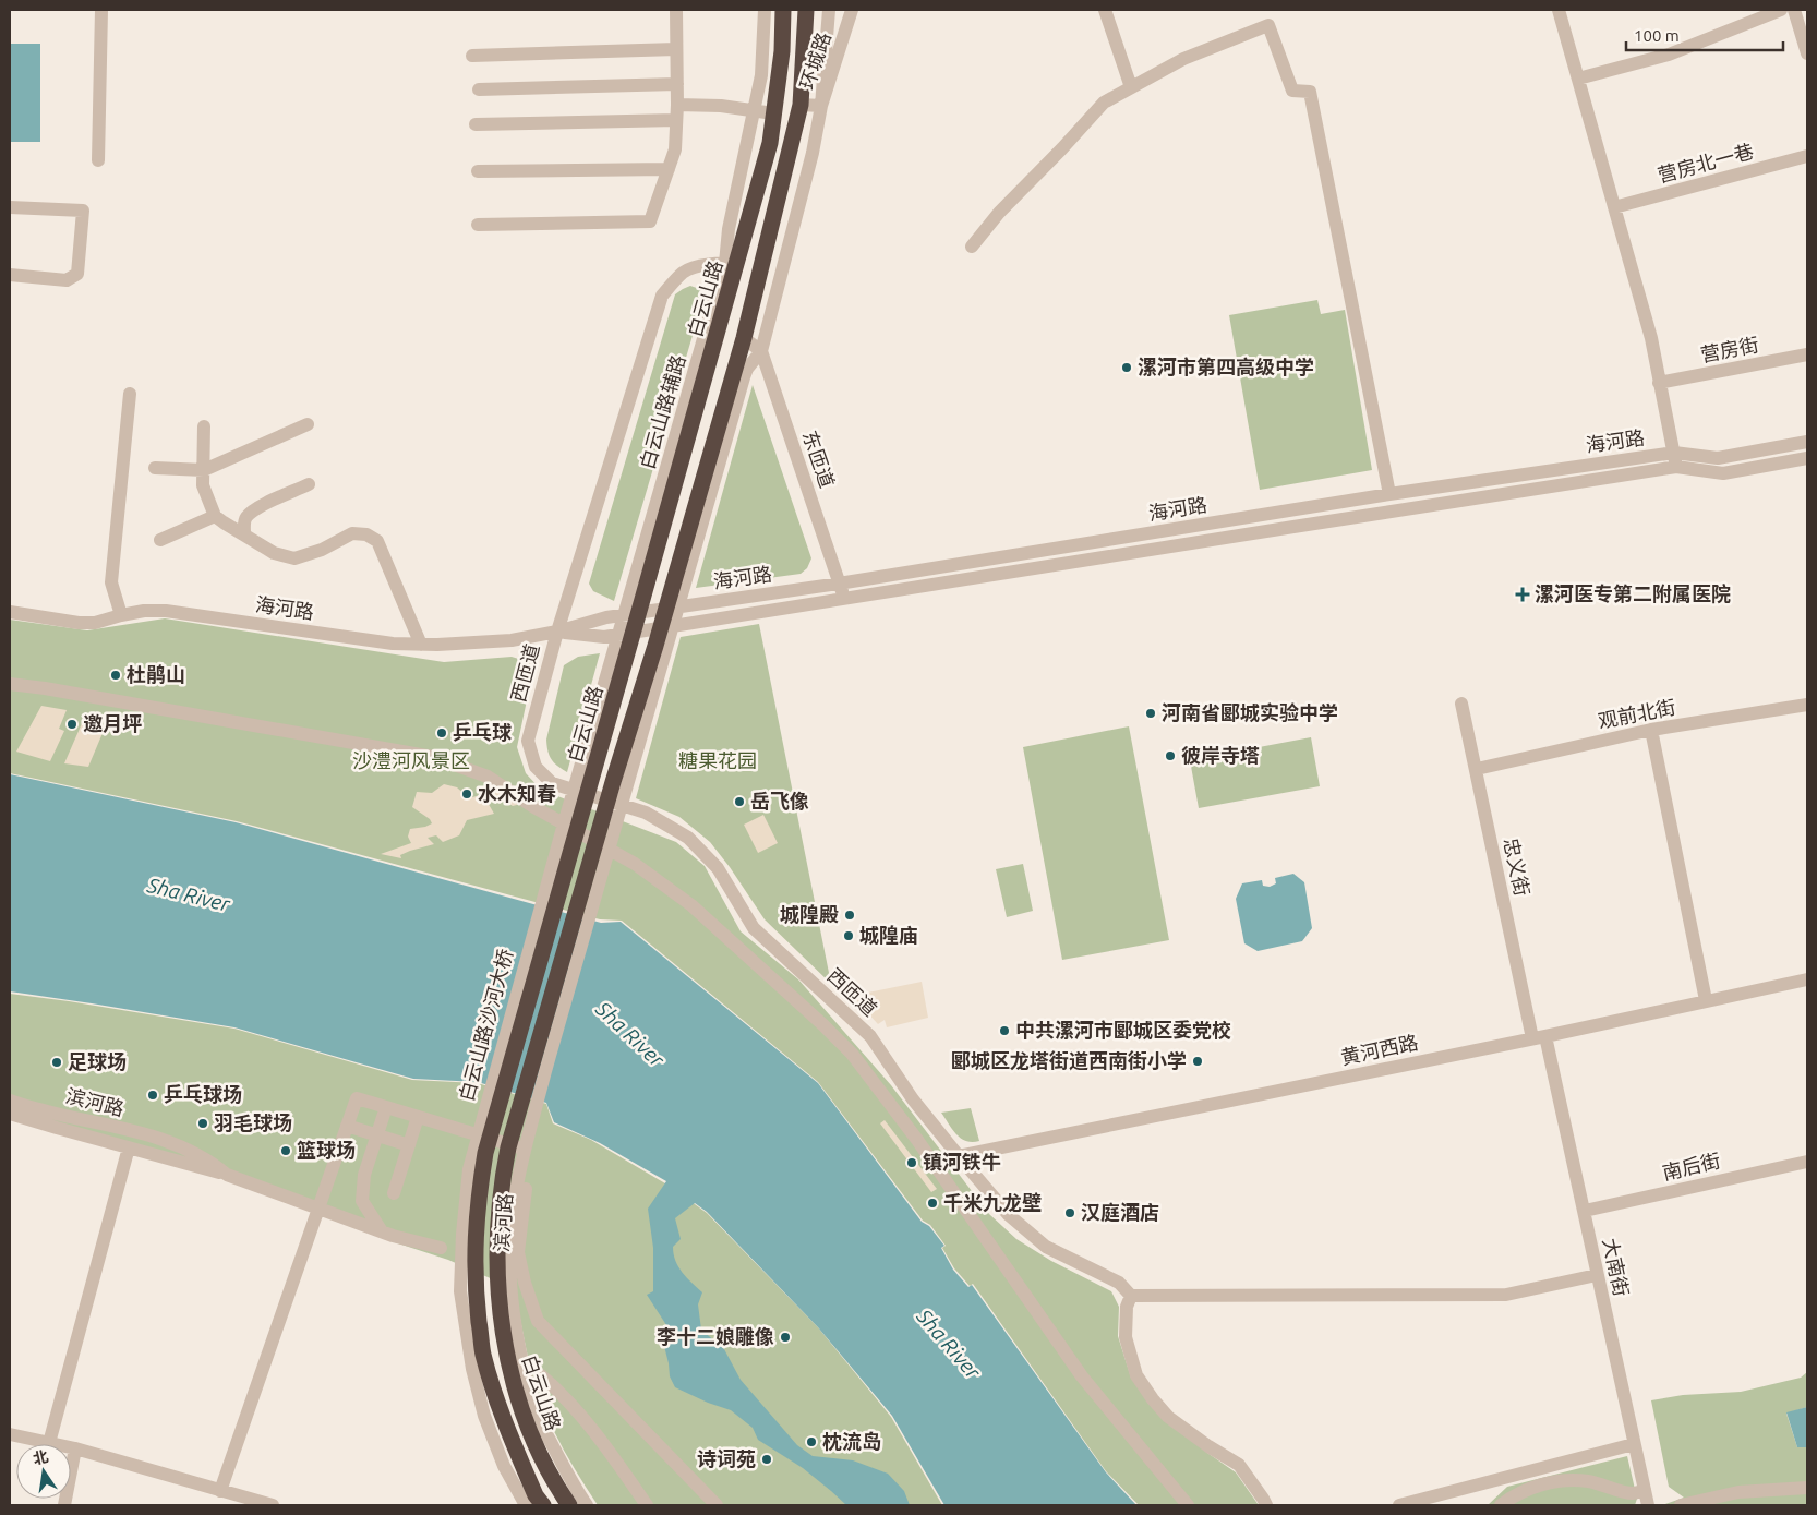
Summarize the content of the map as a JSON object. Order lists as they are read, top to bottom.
{
  "streets": {
    "highway": ["白云山路", "白云山路沙河大桥"],
    "street": [
      "环城路",
      "营房北一巷",
      "营房街",
      "海河路",
      "东匝道",
      "西匝道",
      "观前北街",
      "忠义街",
      "黄河西路",
      "滨河路",
      "南后街",
      "大南街"
    ]
  },
  "crossings": [
    ["白云山路", "西匝道"],
    ["白云山路", "白云山路沙河大桥"],
    ["海河路", "东匝道"],
    ["海河路", "西匝道"],
    ["西匝道", "黄河西路"],
    ["观前北街", "忠义街"],
    ["忠义街", "黄河西路"],
    ["忠义街", "大南街"],
    ["黄河西路", "大南街"],
    ["南后街", "大南街"]
  ],
  "water": ["Sha River"],
  "parks": ["沙澧河风景区", "糖果花园"],
  "places": {
    "other": [
      "漯河市第四高级中学",
      "杜鹃山",
      "河南省郾城实验中学",
      "邀月坪",
      "乒乓球",
      "彼岸寺塔",
      "水木知春",
      "岳飞像",
      "城隍殿",
      "城隍庙",
      "中共漯河市郾城区委党校",
      "郾城区龙塔街道西南街小学",
      "足球场",
      "乒乓球场",
      "羽毛球场",
      "篮球场",
      "镇河铁牛",
      "千米九龙壁",
      "汉庭酒店",
      "李十二娘雕像",
      "枕流岛",
      "诗词苑"
    ],
    "health": ["漯河医专第二附属医院"]
  },
  "scale_bar": "100 m",
  "north": "top"
}
